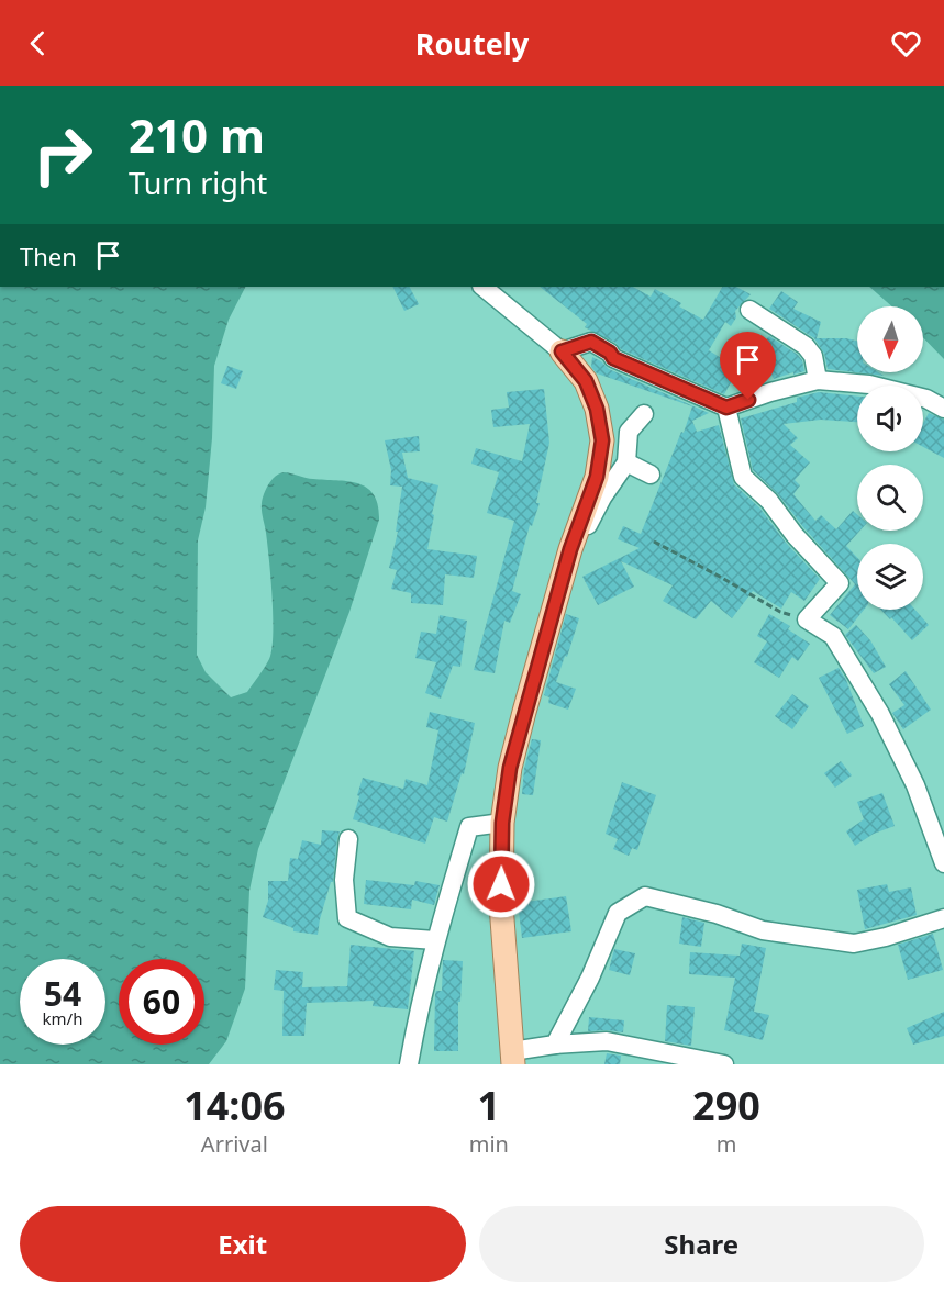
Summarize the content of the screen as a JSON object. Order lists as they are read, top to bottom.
{
  "north": "bottom",
  "page": {
    "header": "Routely",
    "turn": ["210 m", "Turn right"],
    "then": "Then",
    "speed": "54 km/h",
    "limit": "60",
    "eta": [
      "14:06",
      "Arrival",
      "1",
      "min",
      "290",
      "m"
    ],
    "buttons": ["Exit", "Share"]
  }
}
